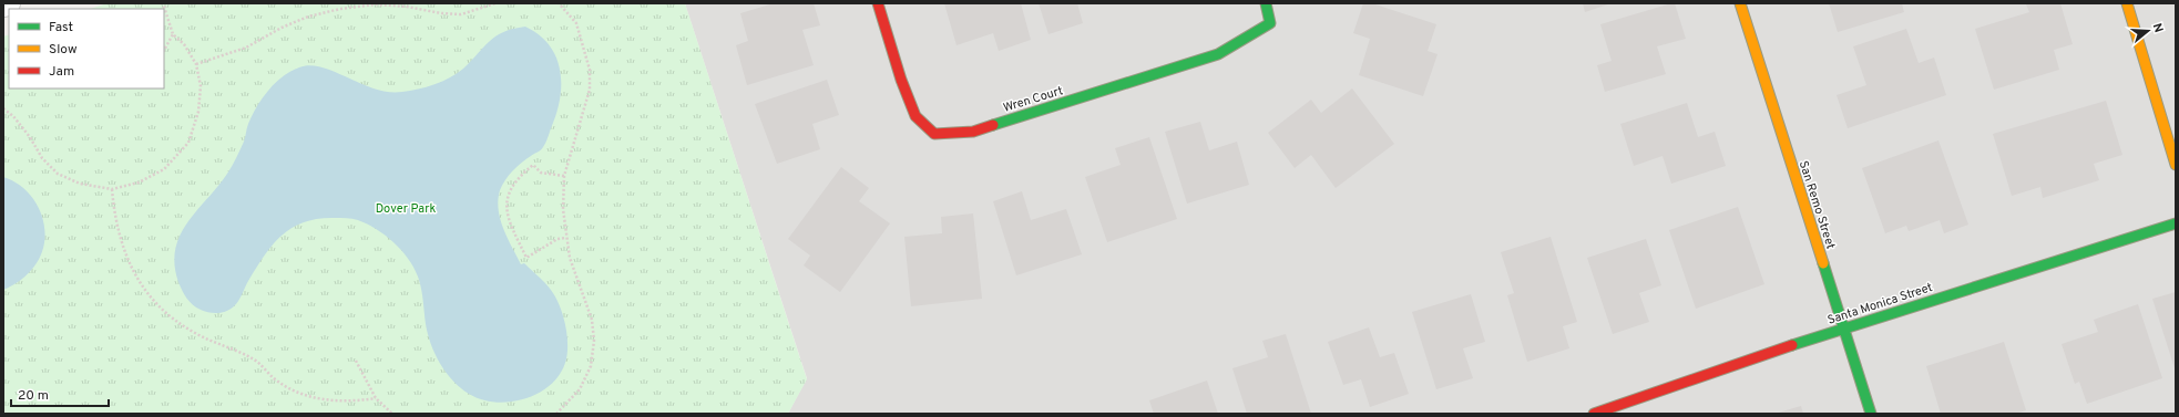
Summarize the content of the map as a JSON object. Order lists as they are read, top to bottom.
{
  "streets": {
    "street": ["Wren Court", "San Remo Street", "Santa Monica Street"]
  },
  "crossings": [
    ["San Remo Street", "Santa Monica Street"]
  ],
  "parks": ["Dover Park"],
  "legend": ["Fast", "Slow", "Jam"],
  "scale_bar": "20 m",
  "north": "right"
}
